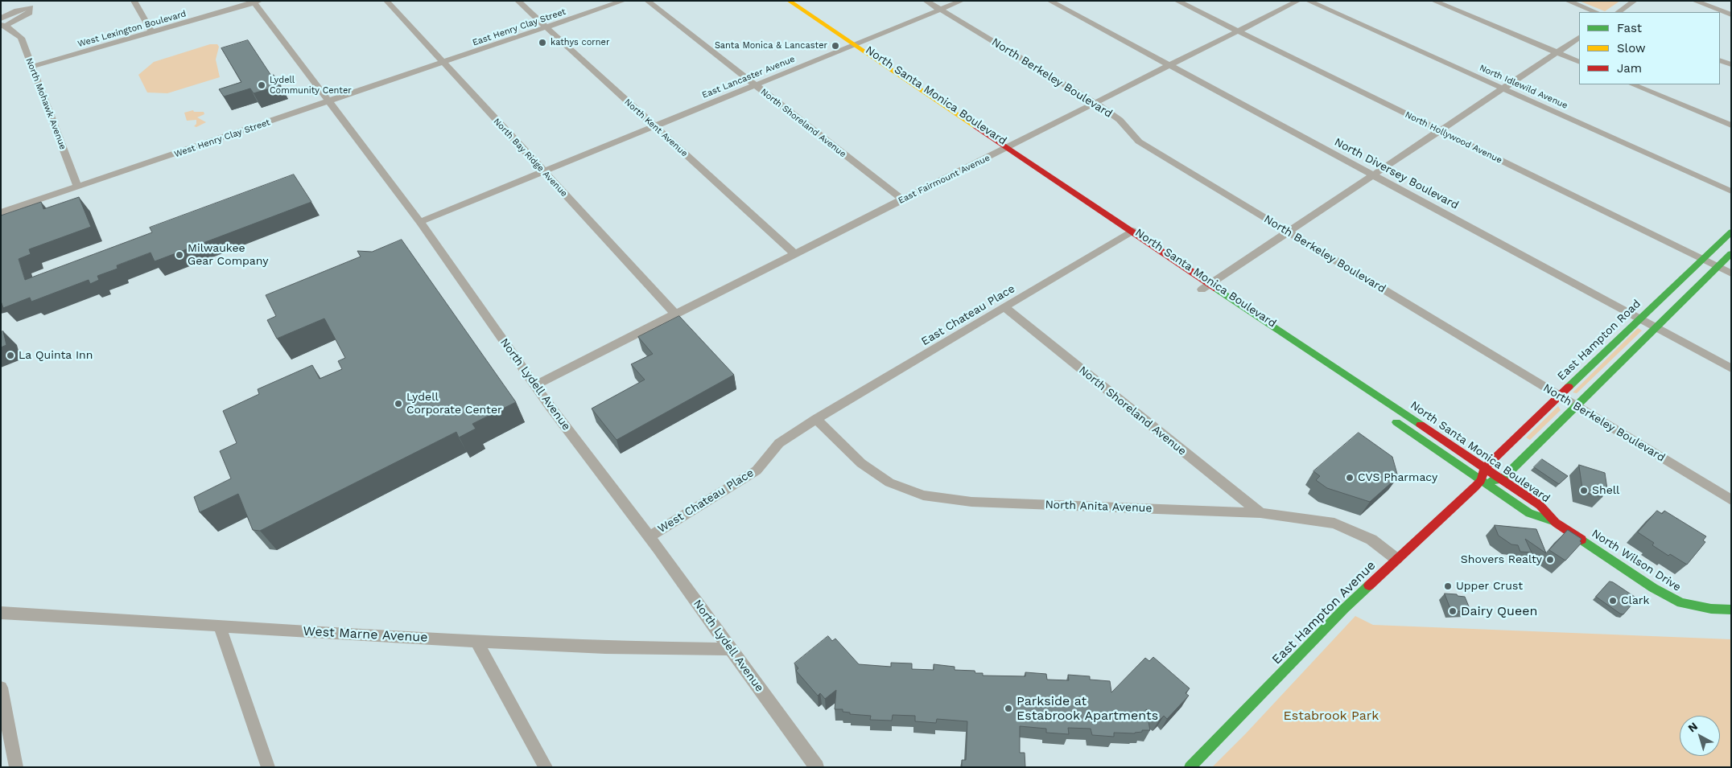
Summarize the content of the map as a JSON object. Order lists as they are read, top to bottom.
{
  "streets": {
    "street": [
      "East Henry Clay Street",
      "West Lexington Boulevard",
      "East Lancaster Avenue",
      "North Berkeley Boulevard",
      "North Idlewild Avenue",
      "North Santa Monica Boulevard",
      "North Mohawk Avenue",
      "North Shoreland Avenue",
      "North Kent Avenue",
      "North Hollywood Avenue",
      "West Henry Clay Street",
      "North Bay Ridge Avenue",
      "North Diversey Boulevard",
      "East Fairmount Avenue",
      "East Chateau Place",
      "East Hampton Road",
      "North Lydell Avenue",
      "West Chateau Place",
      "North Anita Avenue",
      "North Wilson Drive",
      "East Hampton Avenue",
      "West Marne Avenue"
    ]
  },
  "crossings": [
    ["East Henry Clay Street", "North Kent Avenue"],
    ["East Henry Clay Street", "West Henry Clay Street"],
    ["East Henry Clay Street", "North Bay Ridge Avenue"],
    ["West Lexington Boulevard", "North Mohawk Avenue"],
    ["West Lexington Boulevard", "North Lydell Avenue"],
    ["East Lancaster Avenue", "North Berkeley Boulevard"],
    ["East Lancaster Avenue", "North Santa Monica Boulevard"],
    ["East Lancaster Avenue", "North Shoreland Avenue"],
    ["East Lancaster Avenue", "North Kent Avenue"],
    ["East Lancaster Avenue", "North Bay Ridge Avenue"],
    ["East Lancaster Avenue", "North Lydell Avenue"],
    ["North Berkeley Boulevard", "East Fairmount Avenue"],
    ["North Berkeley Boulevard", "East Hampton Road"],
    ["North Santa Monica Boulevard", "East Fairmount Avenue"],
    ["North Santa Monica Boulevard", "East Chateau Place"],
    ["North Santa Monica Boulevard", "East Hampton Road"],
    ["North Santa Monica Boulevard", "North Wilson Drive"],
    ["North Santa Monica Boulevard", "East Hampton Avenue"],
    ["North Mohawk Avenue", "West Henry Clay Street"],
    ["North Shoreland Avenue", "East Fairmount Avenue"],
    ["North Shoreland Avenue", "East Chateau Place"],
    ["North Shoreland Avenue", "North Anita Avenue"],
    ["North Kent Avenue", "East Fairmount Avenue"],
    ["North Hollywood Avenue", "East Fairmount Avenue"],
    ["North Hollywood Avenue", "East Hampton Road"],
    ["West Henry Clay Street", "North Bay Ridge Avenue"],
    ["West Henry Clay Street", "North Lydell Avenue"],
    ["North Bay Ridge Avenue", "East Fairmount Avenue"],
    ["North Diversey Boulevard", "East Fairmount Avenue"],
    ["North Diversey Boulevard", "East Hampton Road"],
    ["East Fairmount Avenue", "North Lydell Avenue"],
    ["East Chateau Place", "West Chateau Place"],
    ["East Chateau Place", "North Anita Avenue"],
    ["East Hampton Road", "East Hampton Avenue"],
    ["North Lydell Avenue", "West Chateau Place"],
    ["North Lydell Avenue", "West Marne Avenue"],
    ["West Chateau Place", "North Anita Avenue"],
    ["North Anita Avenue", "East Hampton Avenue"]
  ],
  "parks": ["Estabrook Park"],
  "places": [
    "kathys corner",
    "Santa Monica & Lancaster",
    "Lydell Community Center",
    "Milwaukee Gear Company",
    "La Quinta Inn",
    "Lydell Corporate Center",
    "CVS Pharmacy",
    "Shell",
    "Shovers Realty",
    "Upper Crust",
    "Clark",
    "Dairy Queen",
    "Parkside at Estabrook Apartments"
  ],
  "legend": ["Fast", "Slow", "Jam"],
  "north": "top left"
}
